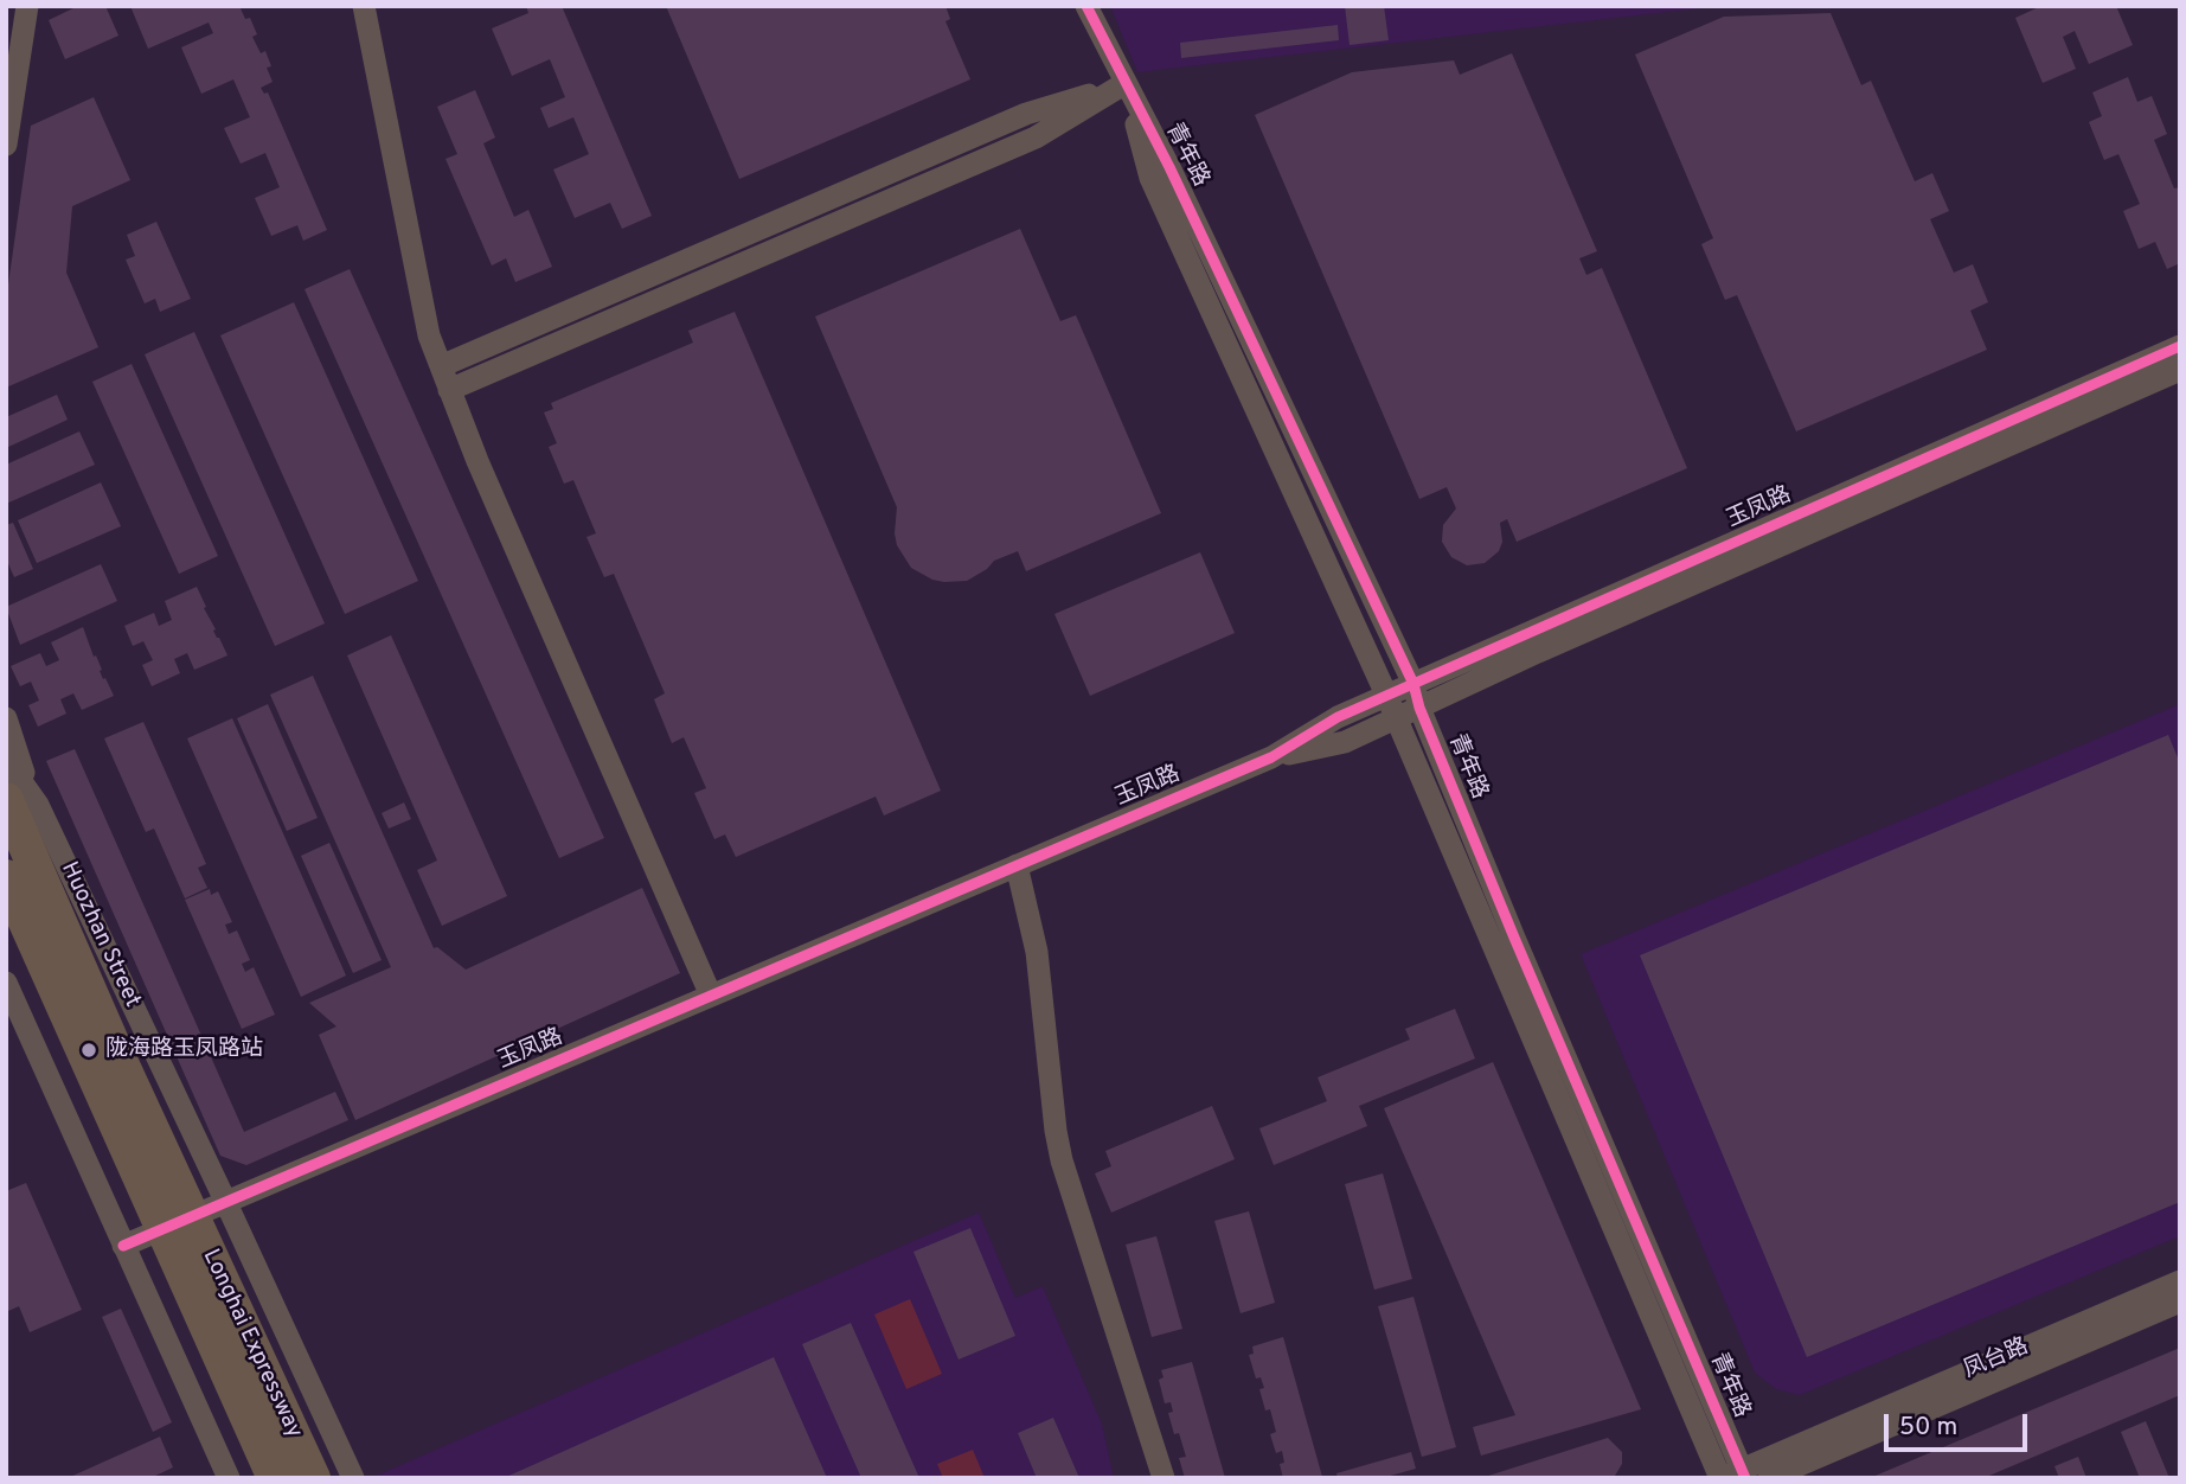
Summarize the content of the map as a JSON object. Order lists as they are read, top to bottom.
{
  "streets": {
    "highway": ["Longhai Expressway"],
    "street": [
      "青年路",
      "玉凤路",
      "Huozhan Street",
      "凤台路"
    ]
  },
  "crossings": [
    ["青年路", "玉凤路"],
    ["青年路", "凤台路"],
    ["玉凤路", "Huozhan Street"],
    ["Huozhan Street", "Longhai Expressway"]
  ],
  "places": ["陇海路玉凤路站"],
  "scale_bar": "50 m"
}
